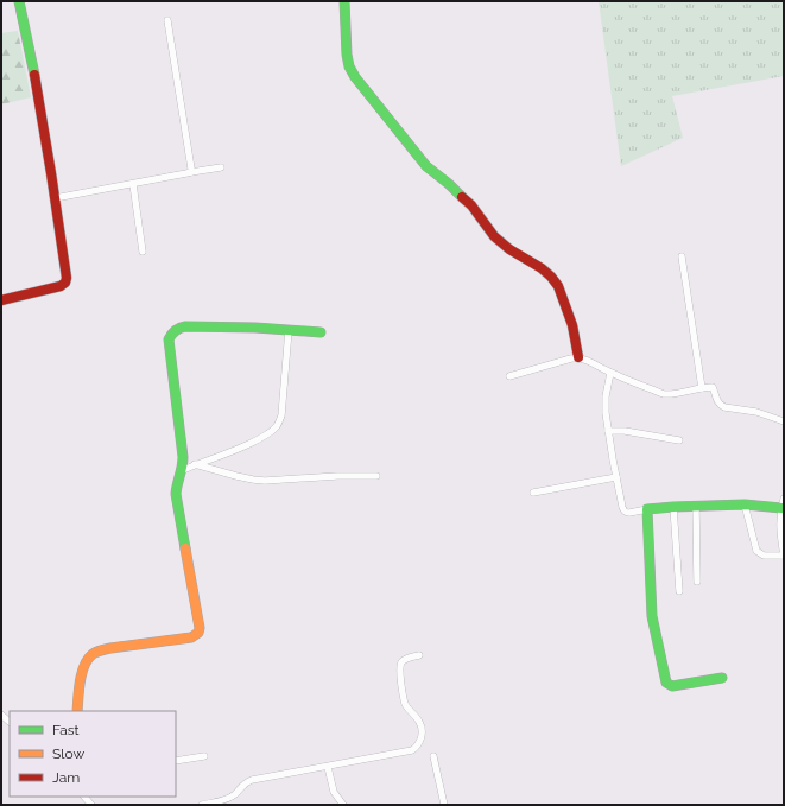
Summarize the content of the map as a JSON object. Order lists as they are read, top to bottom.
{
  "legend": ["Fast", "Slow", "Jam"]
}
